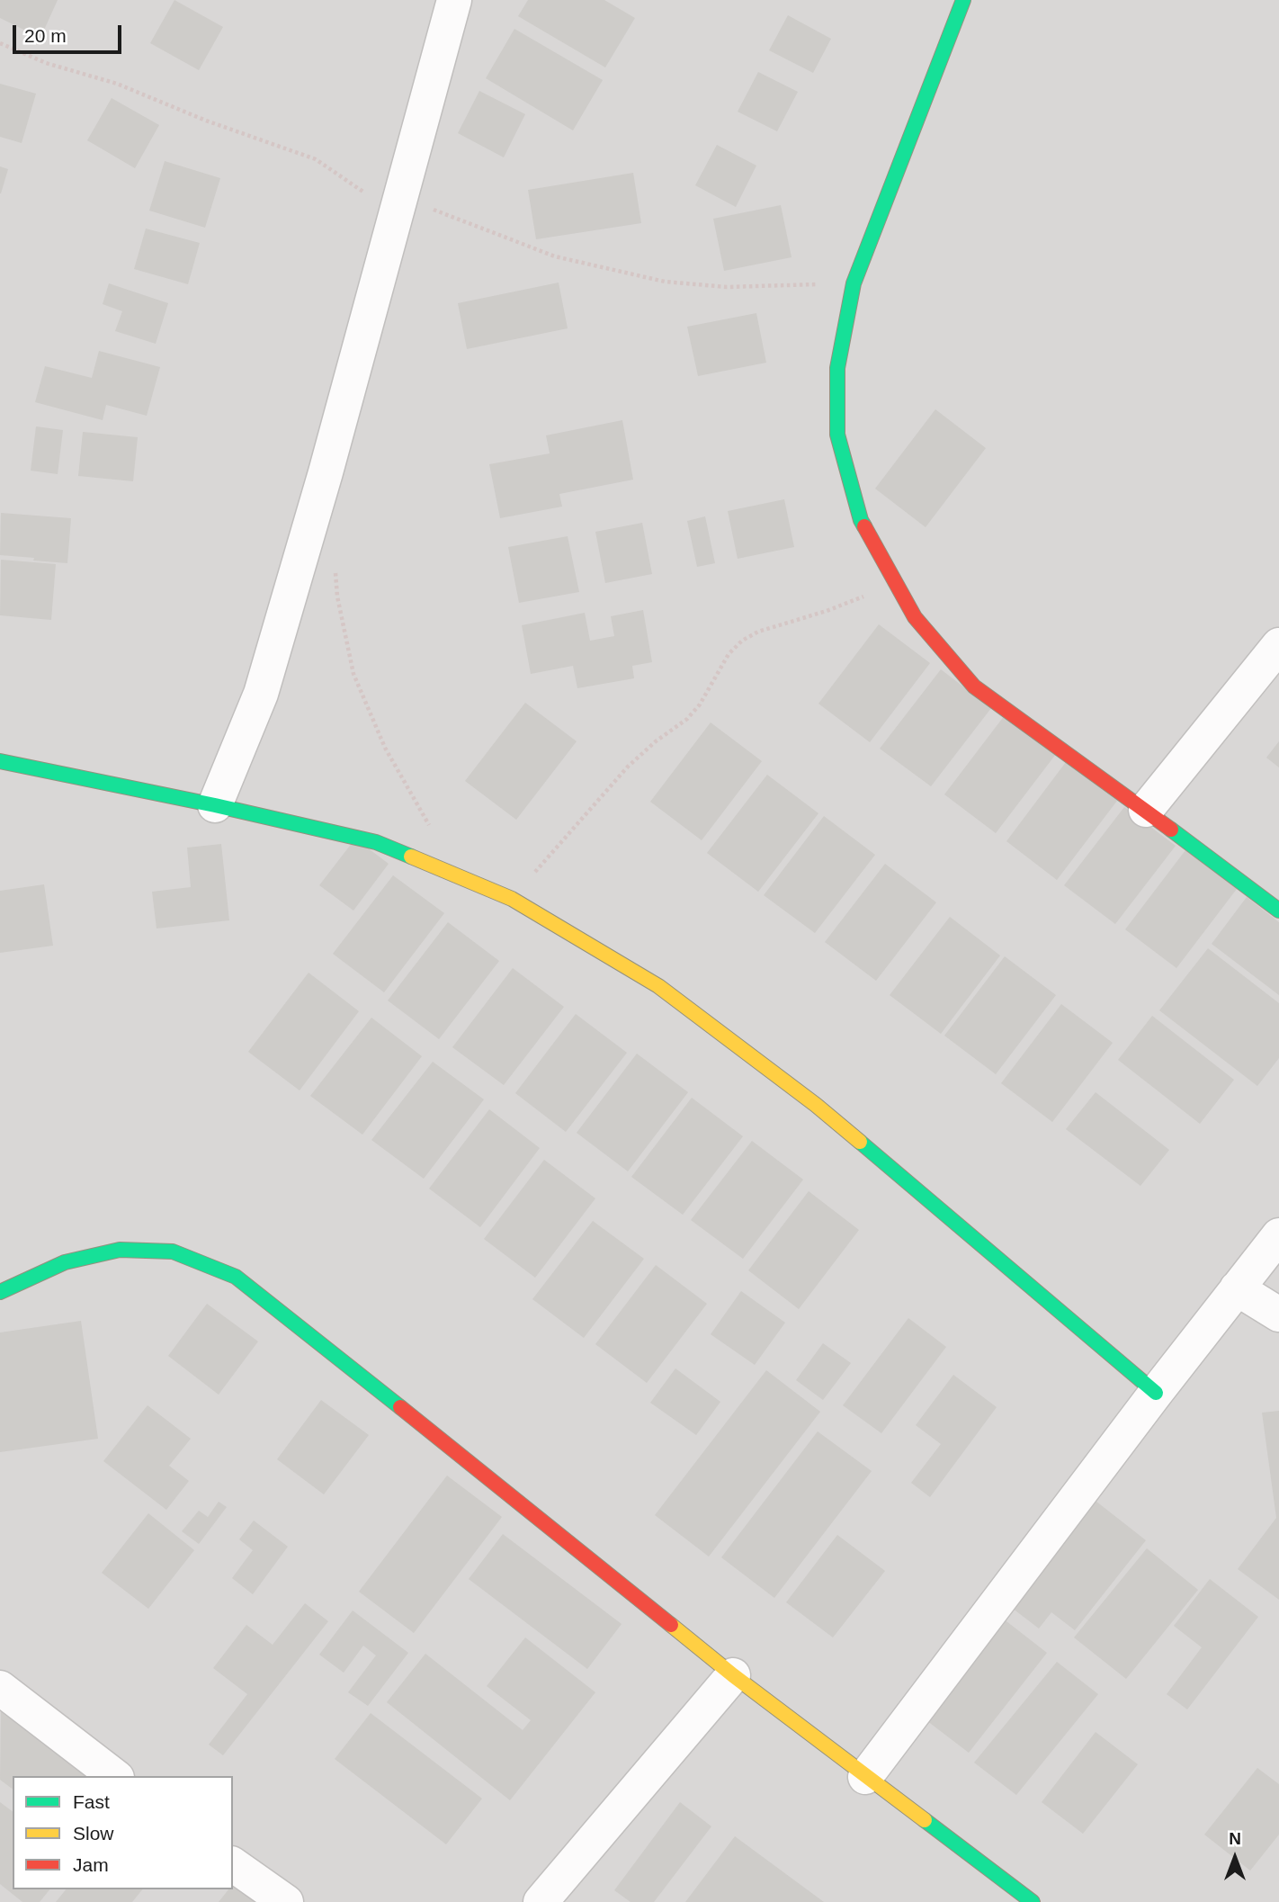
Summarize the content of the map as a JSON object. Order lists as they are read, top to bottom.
{
  "legend": ["Fast", "Slow", "Jam"],
  "scale_bar": "20 m",
  "north": "top"
}
